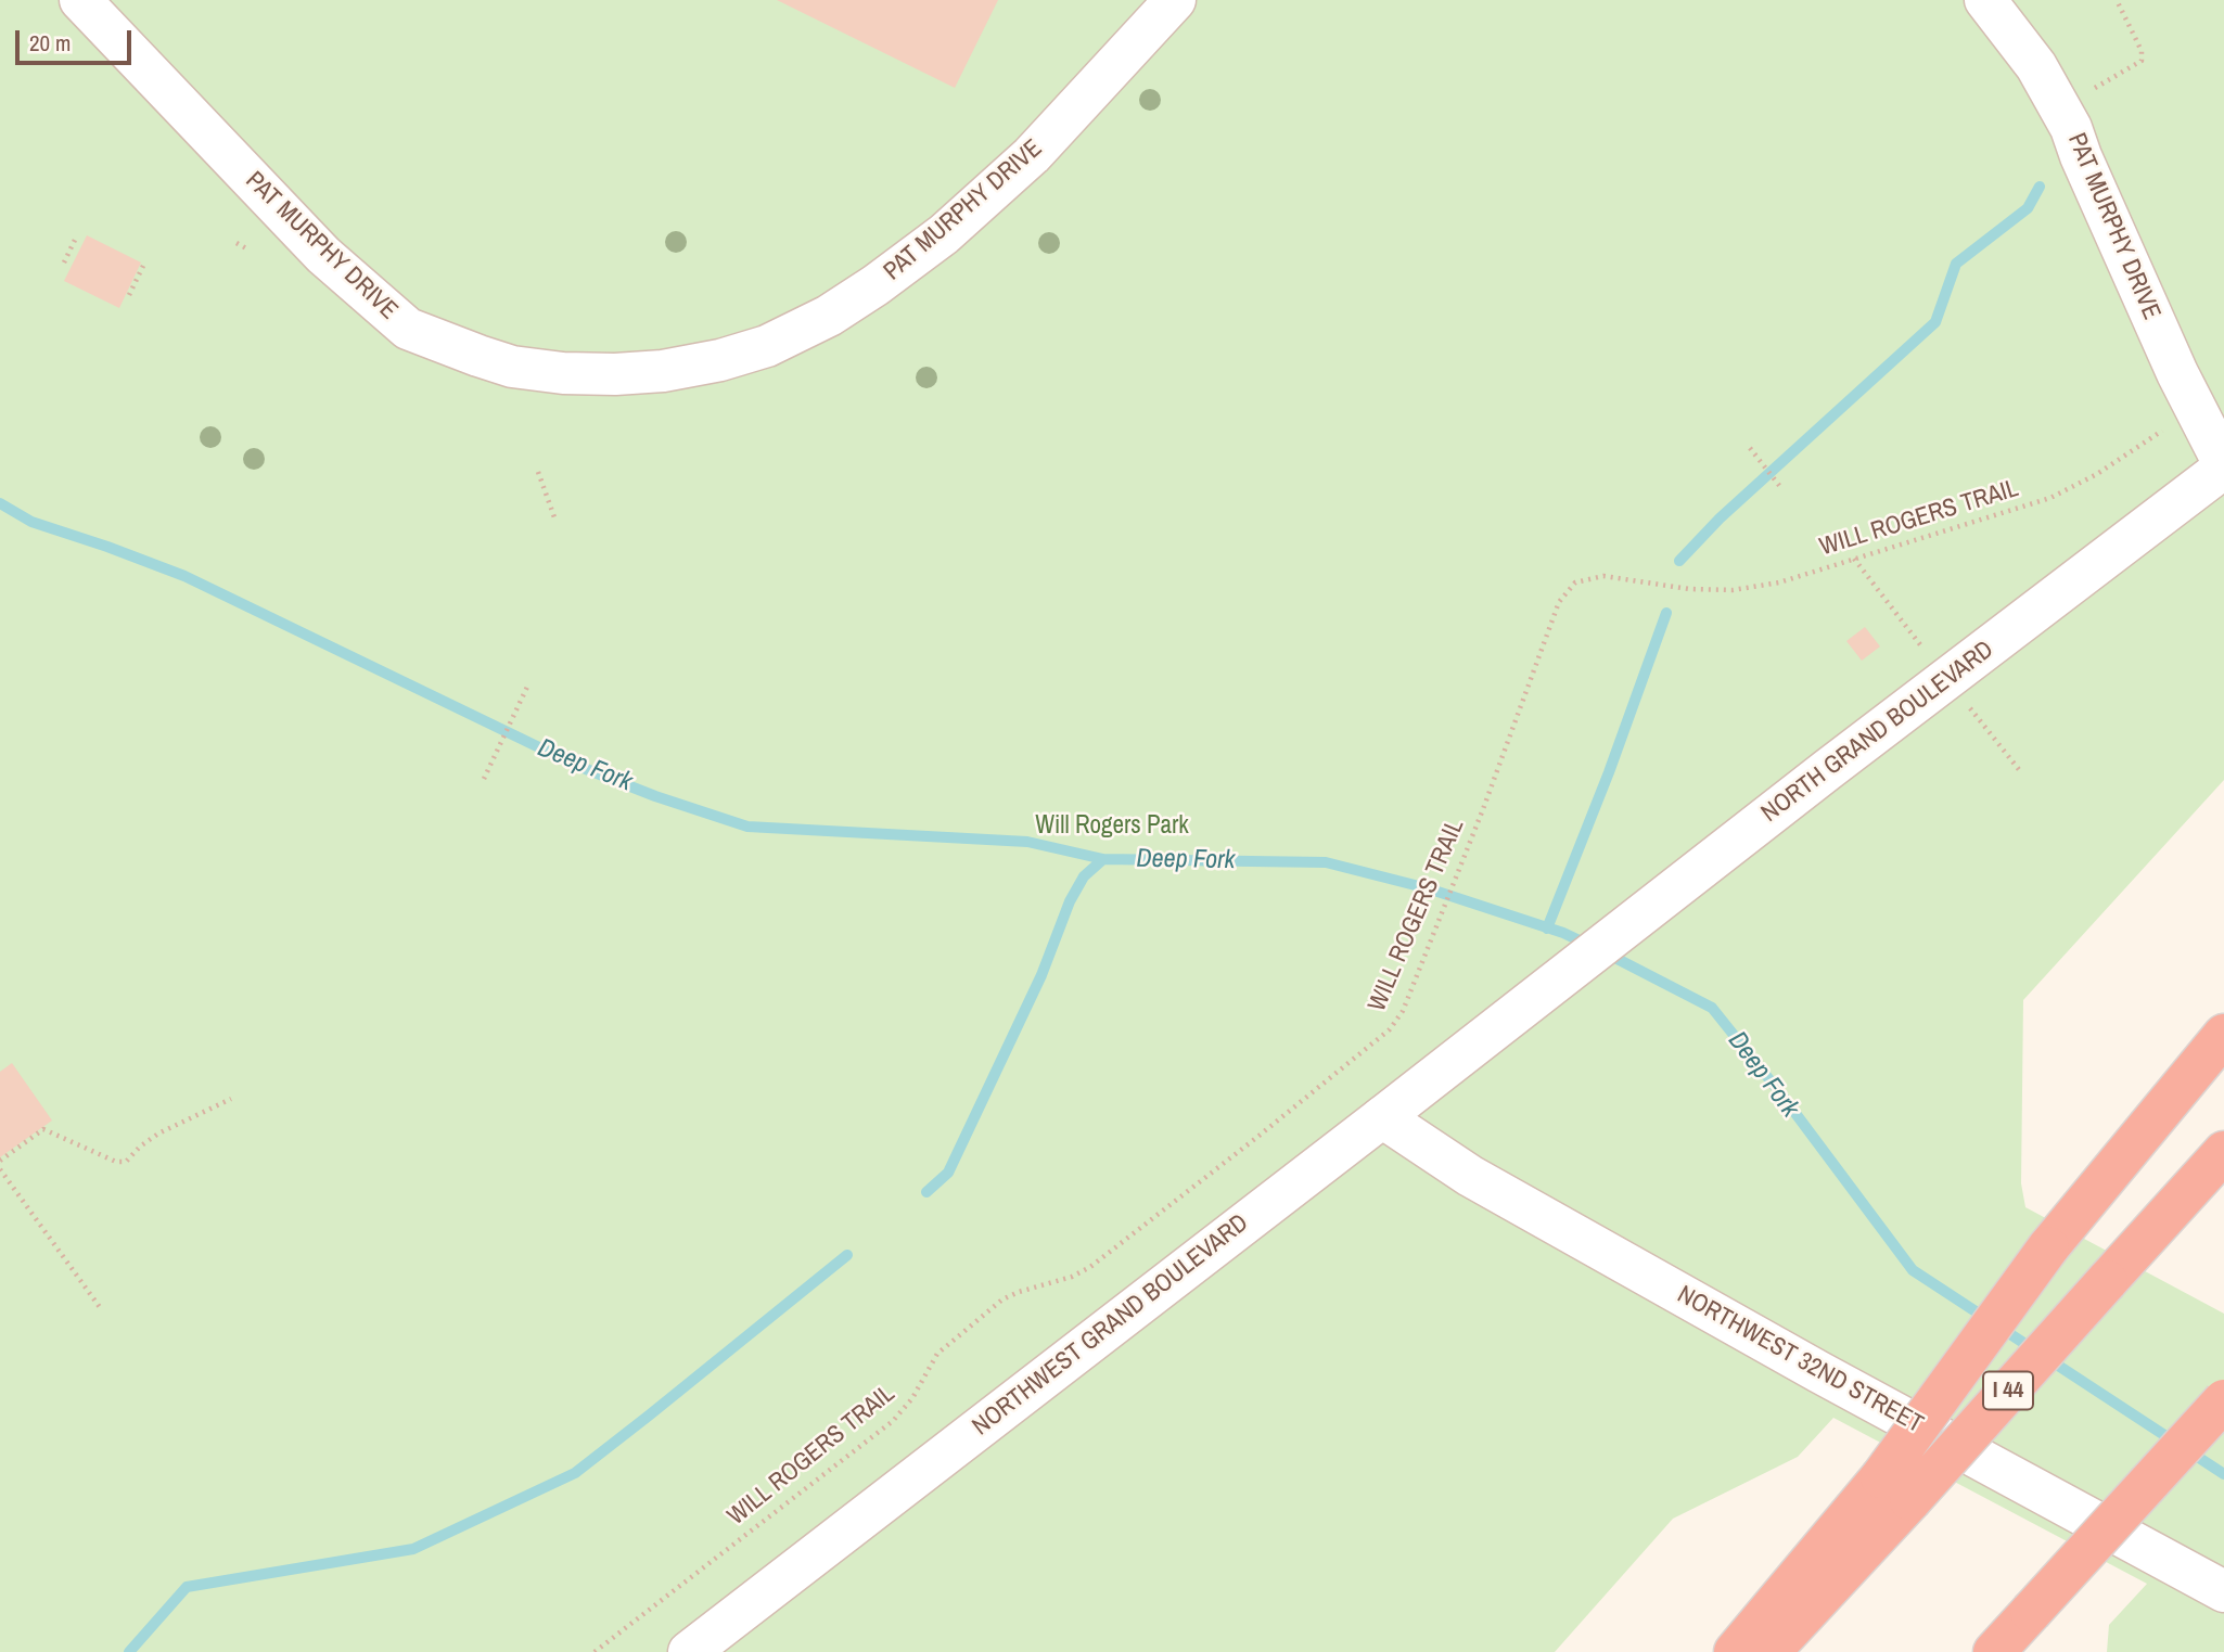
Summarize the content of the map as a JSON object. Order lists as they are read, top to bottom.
{
  "streets": {
    "highway": ["I 44"],
    "street": [
      "PAT MURPHY DRIVE",
      "NORTH GRAND BOULEVARD",
      "NORTHWEST GRAND BOULEVARD",
      "NORTHWEST 32ND STREET"
    ],
    "path": ["WILL ROGERS TRAIL"]
  },
  "crossings": [
    ["PAT MURPHY DRIVE", "NORTH GRAND BOULEVARD"],
    ["NORTH GRAND BOULEVARD", "NORTHWEST GRAND BOULEVARD"],
    ["NORTHWEST GRAND BOULEVARD", "NORTHWEST 32ND STREET"]
  ],
  "water": ["Deep Fork"],
  "parks": ["Will Rogers Park"],
  "scale_bar": "20 m"
}
